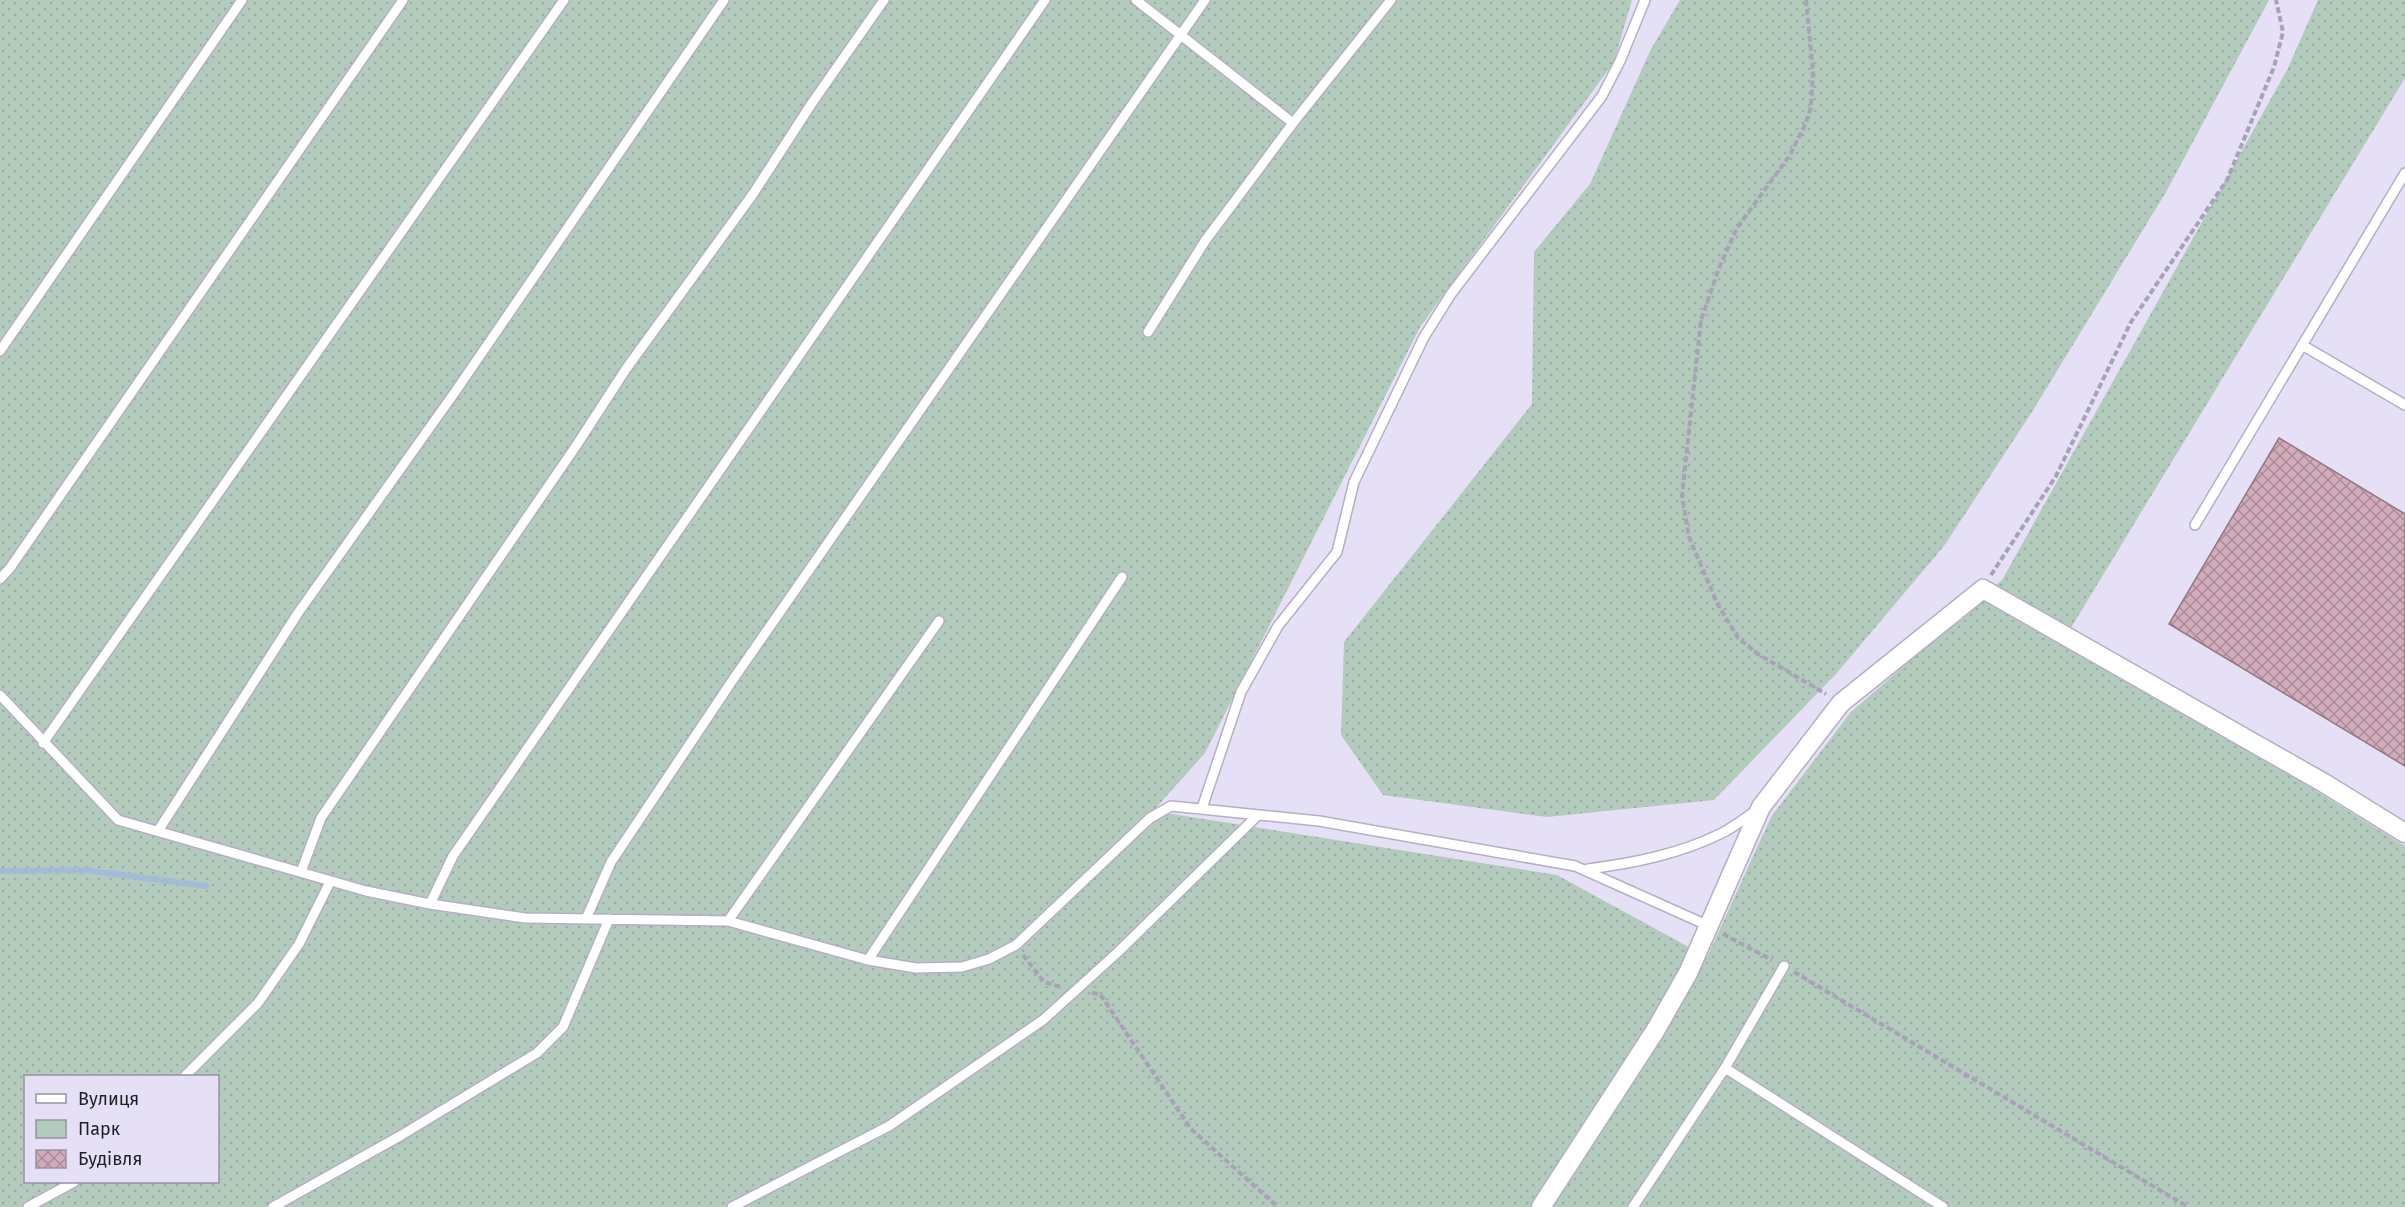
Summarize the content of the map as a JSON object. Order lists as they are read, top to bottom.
{
  "legend": ["Вулиця", "Парк", "Будівля"]
}
